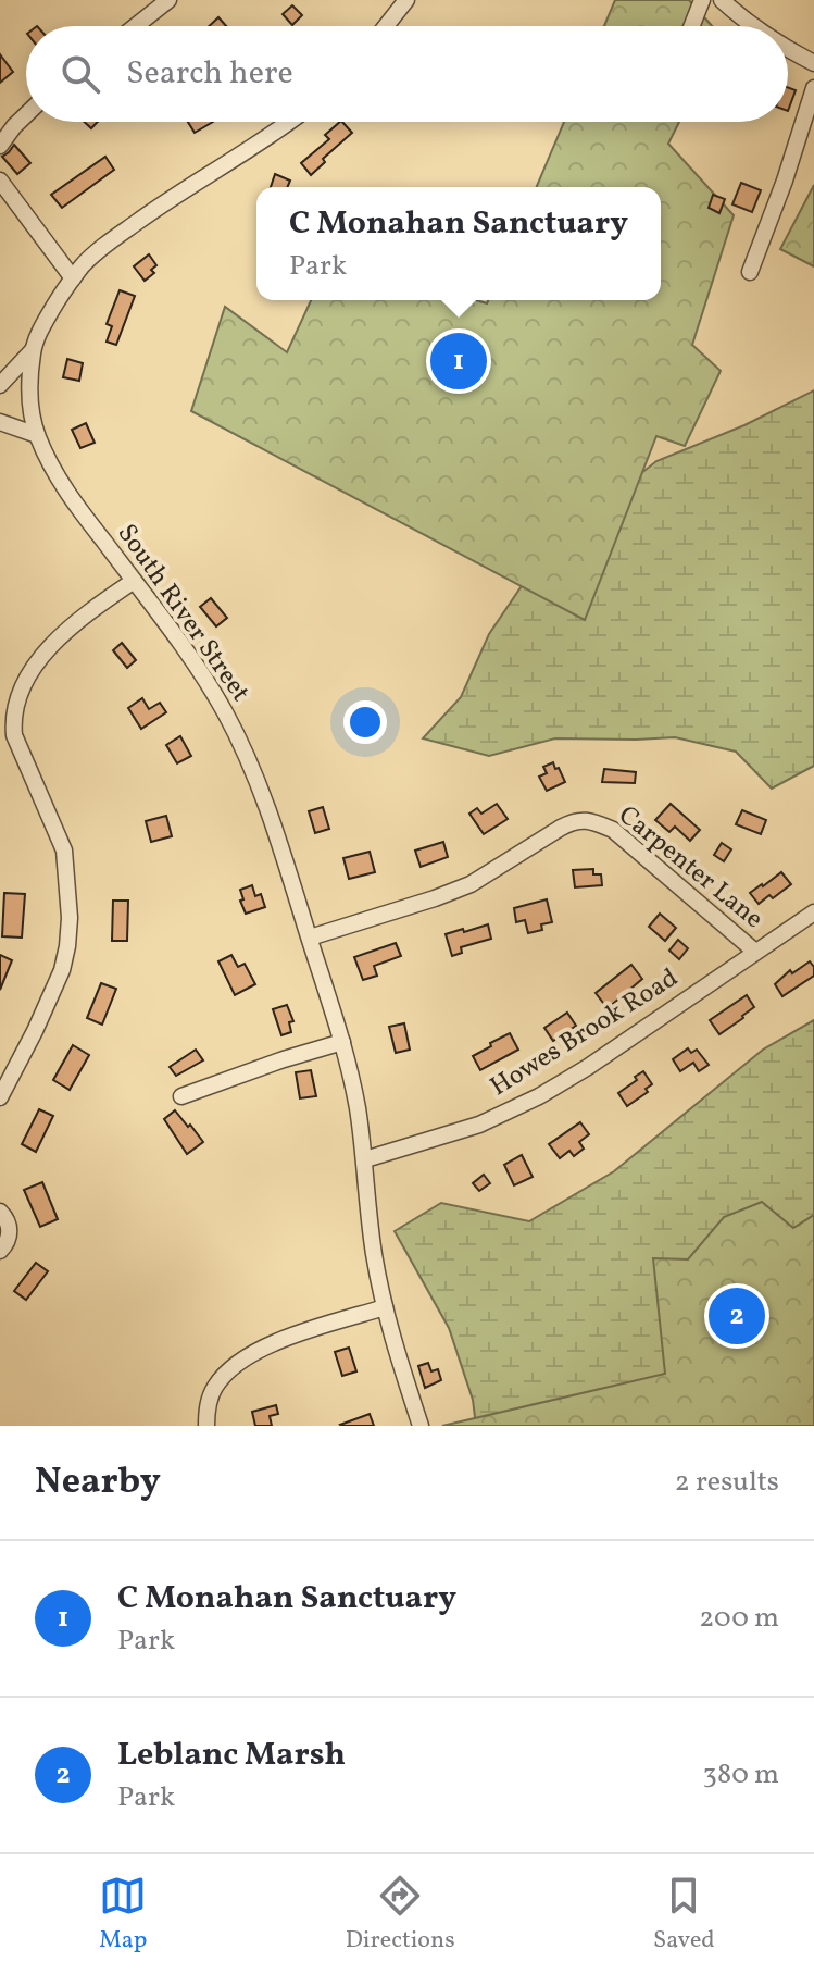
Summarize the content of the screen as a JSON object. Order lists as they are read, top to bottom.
{
  "streets": {
    "street": ["South River Street", "Carpenter Lane", "Howes Brook Road"]
  },
  "crossings": [
    ["South River Street", "Carpenter Lane"],
    ["South River Street", "Howes Brook Road"],
    ["Carpenter Lane", "Howes Brook Road"]
  ],
  "page": {
    "search": "Search here",
    "popup": ["C Monahan Sanctuary", "Park"],
    "pins": ["1", "2"],
    "heading": ["Nearby", "2 results"],
    "list": [
      {
        "mark": "1",
        "name": "C Monahan Sanctuary",
        "note": "Park",
        "value": "200 m"
      },
      {
        "mark": "2",
        "name": "Leblanc Marsh",
        "note": "Park",
        "value": "380 m"
      }
    ],
    "nav": ["Map", "Directions", "Saved"]
  }
}
